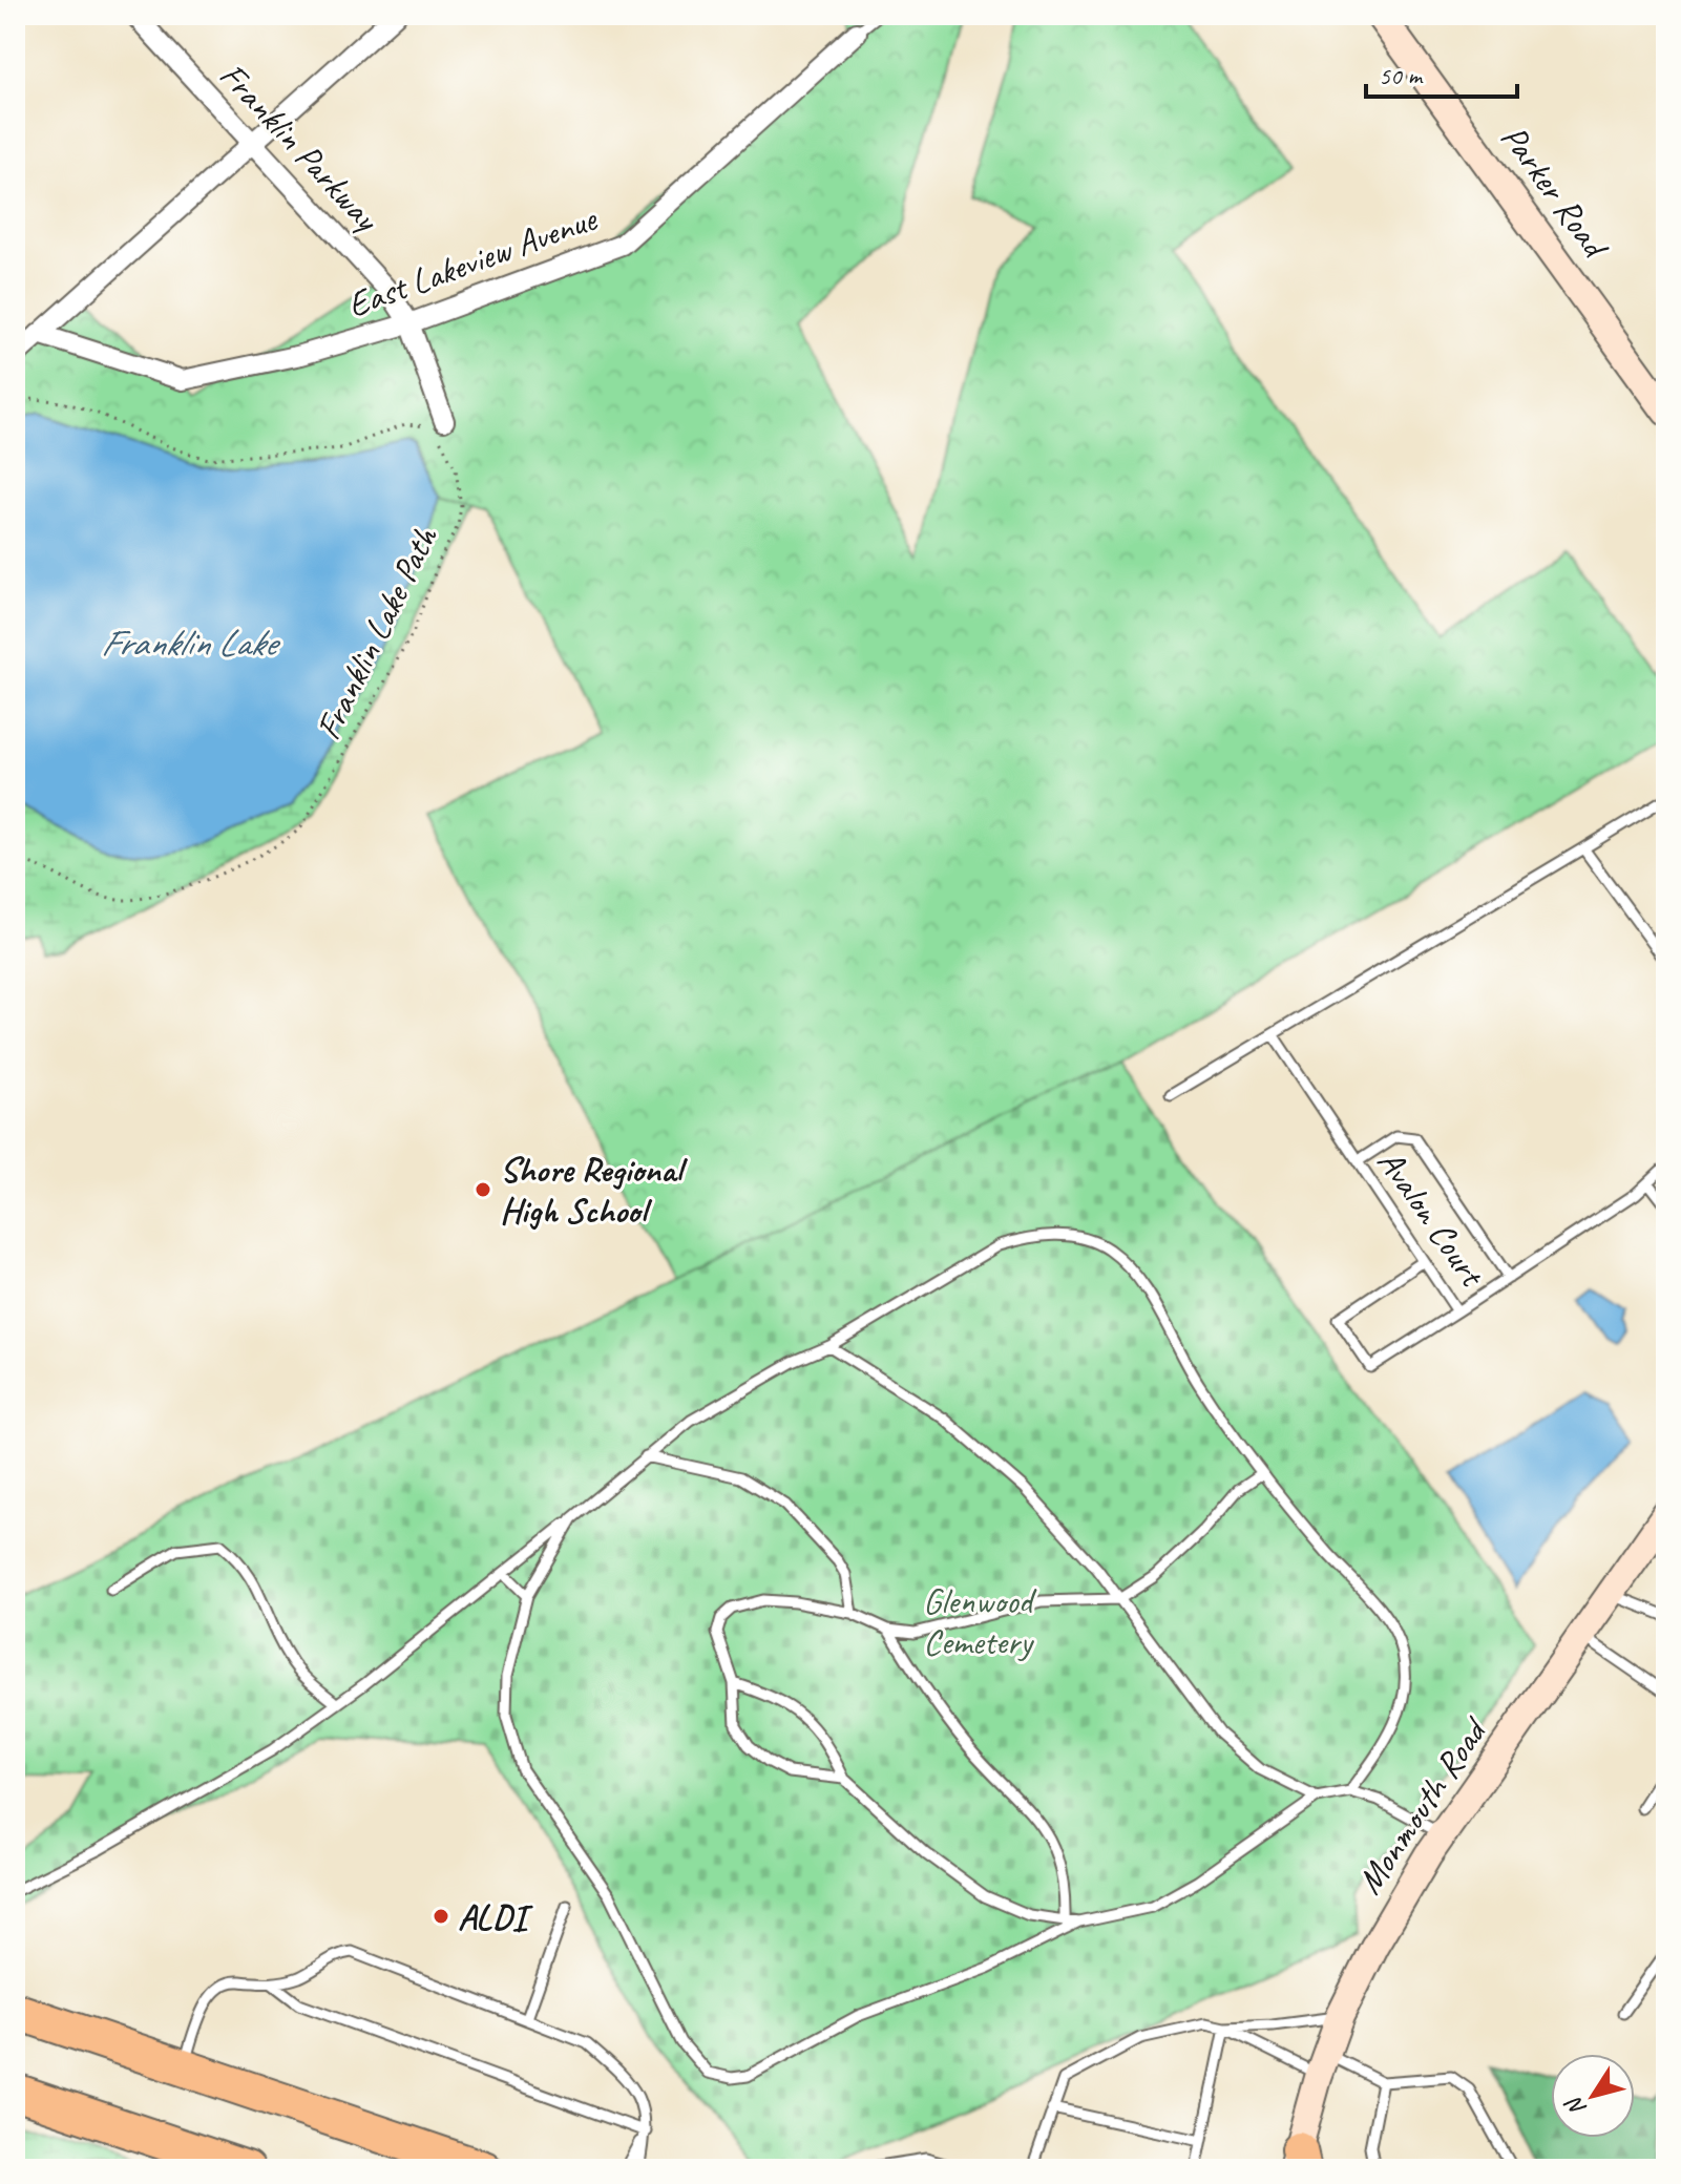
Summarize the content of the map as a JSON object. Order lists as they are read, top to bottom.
{
  "streets": {
    "main road": ["Parker Road", "Monmouth Road"],
    "street": ["Franklin Parkway", "East Lakeview Avenue"],
    "lane": ["Avalon Court"],
    "path": ["Franklin Lake Path"]
  },
  "crossings": [
    ["Franklin Parkway", "East Lakeview Avenue"],
    ["Franklin Parkway", "Franklin Lake Path"]
  ],
  "water": ["Franklin Lake"],
  "parks": ["Glenwood Cemetery"],
  "places": ["Shore Regional High School", "ALDI"],
  "scale_bar": "50 m",
  "north": "bottom left"
}
